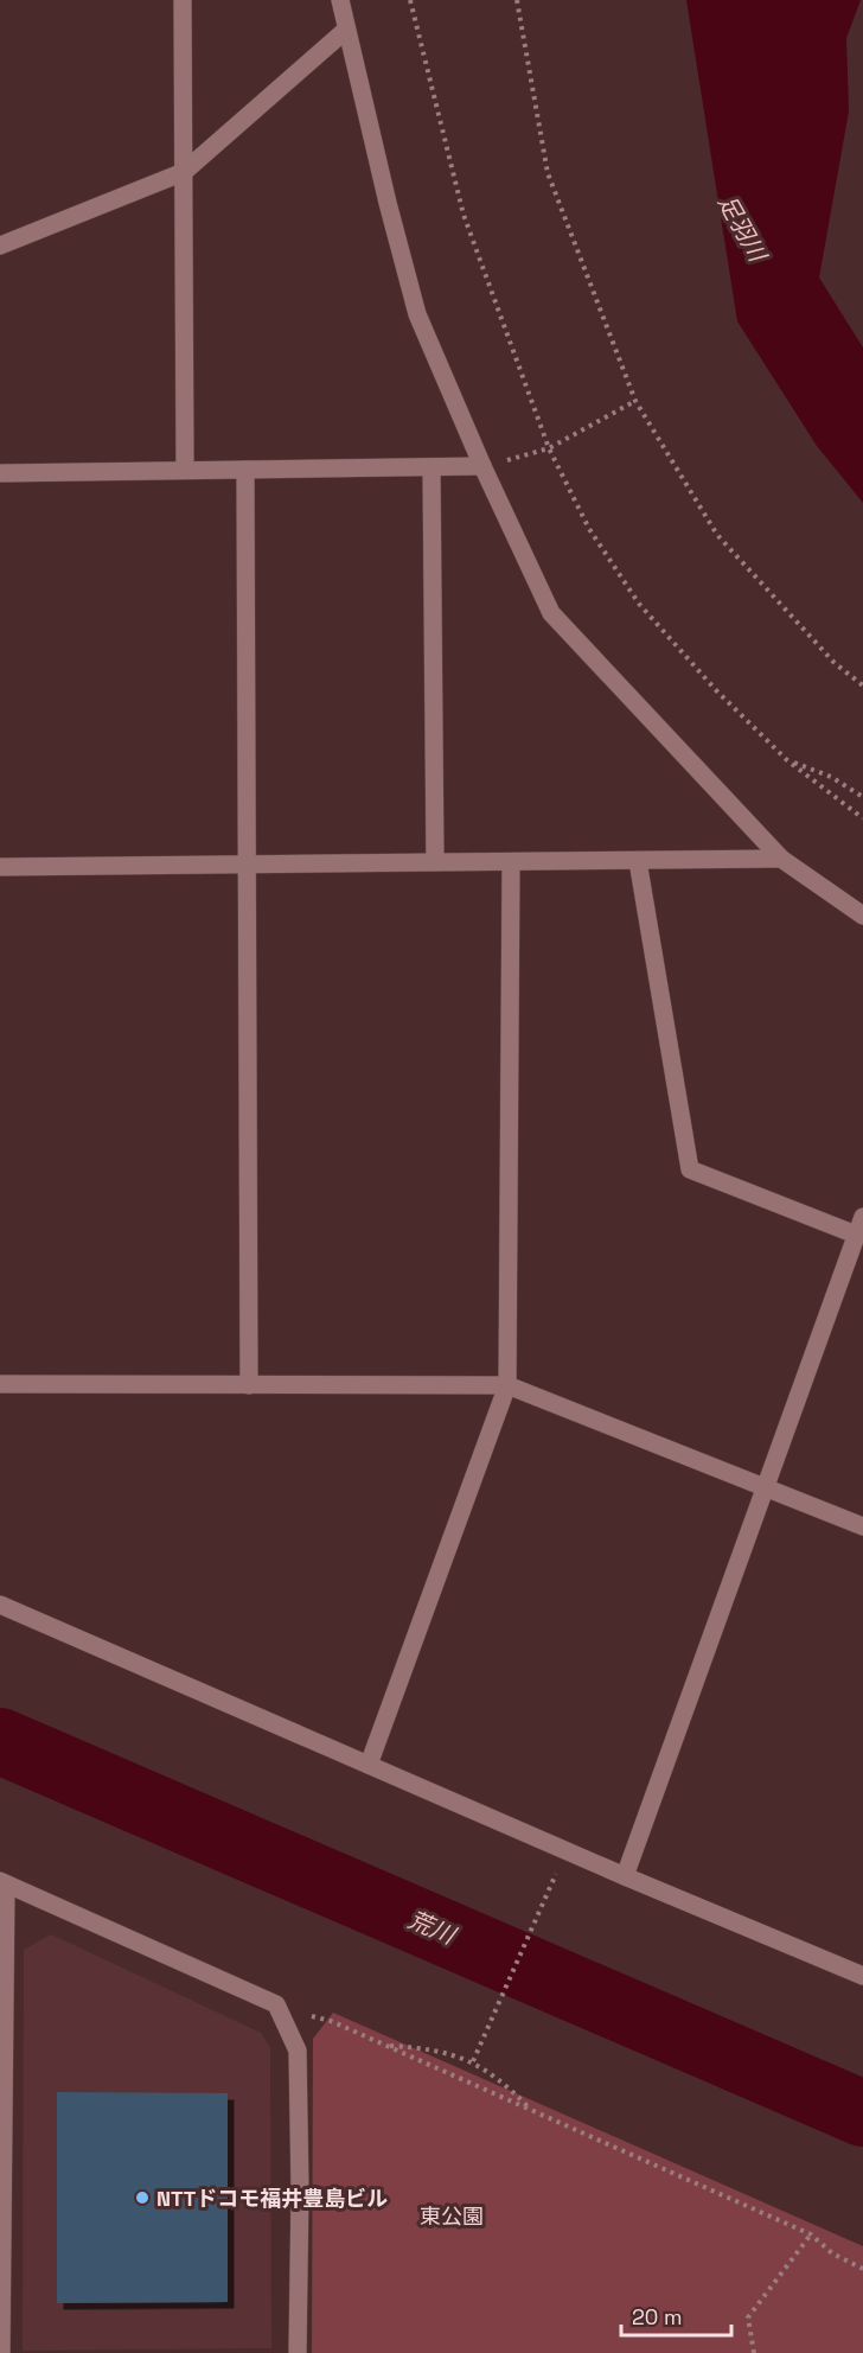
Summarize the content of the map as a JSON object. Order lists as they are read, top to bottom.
{
  "water": ["足羽川", "荒川"],
  "parks": ["東公園"],
  "places": ["NTTドコモ福井豊島ビル"],
  "scale_bar": "20 m"
}
